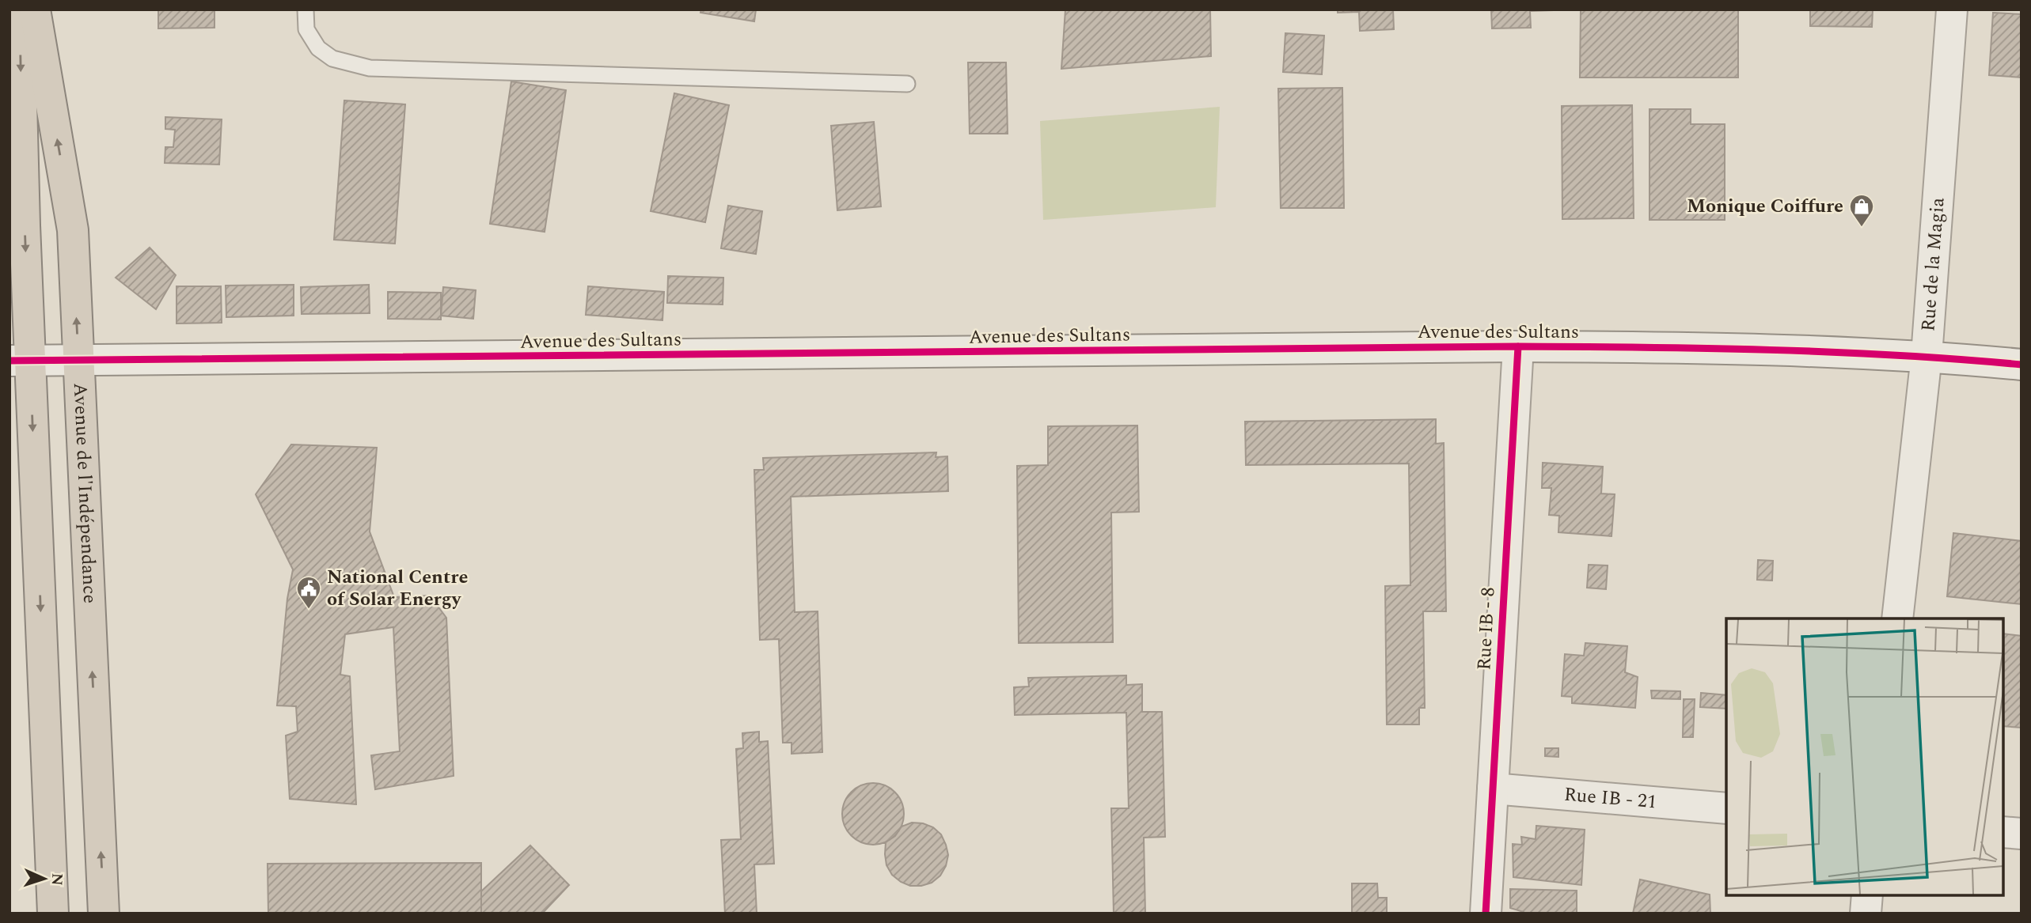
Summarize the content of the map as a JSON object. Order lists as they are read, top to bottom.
{
  "streets": {
    "highway": ["Avenue de l'Indépendance"],
    "street": [
      "Rue de la Magia",
      "Avenue des Sultans",
      "Rue IB - 8",
      "Rue IB - 21"
    ]
  },
  "crossings": [
    ["Rue de la Magia", "Avenue des Sultans"],
    ["Avenue des Sultans", "Avenue de l'Indépendance"],
    ["Avenue des Sultans", "Rue IB - 8"],
    ["Rue IB - 8", "Rue IB - 21"]
  ],
  "places": {
    "shop": ["Monique Coiffure"],
    "public building": ["National Centre of Solar Energy"]
  },
  "north": "right"
}
